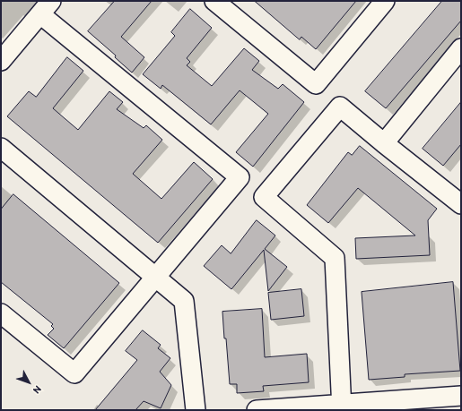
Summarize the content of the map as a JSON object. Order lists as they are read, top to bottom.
{
  "north": "bottom right"
}
